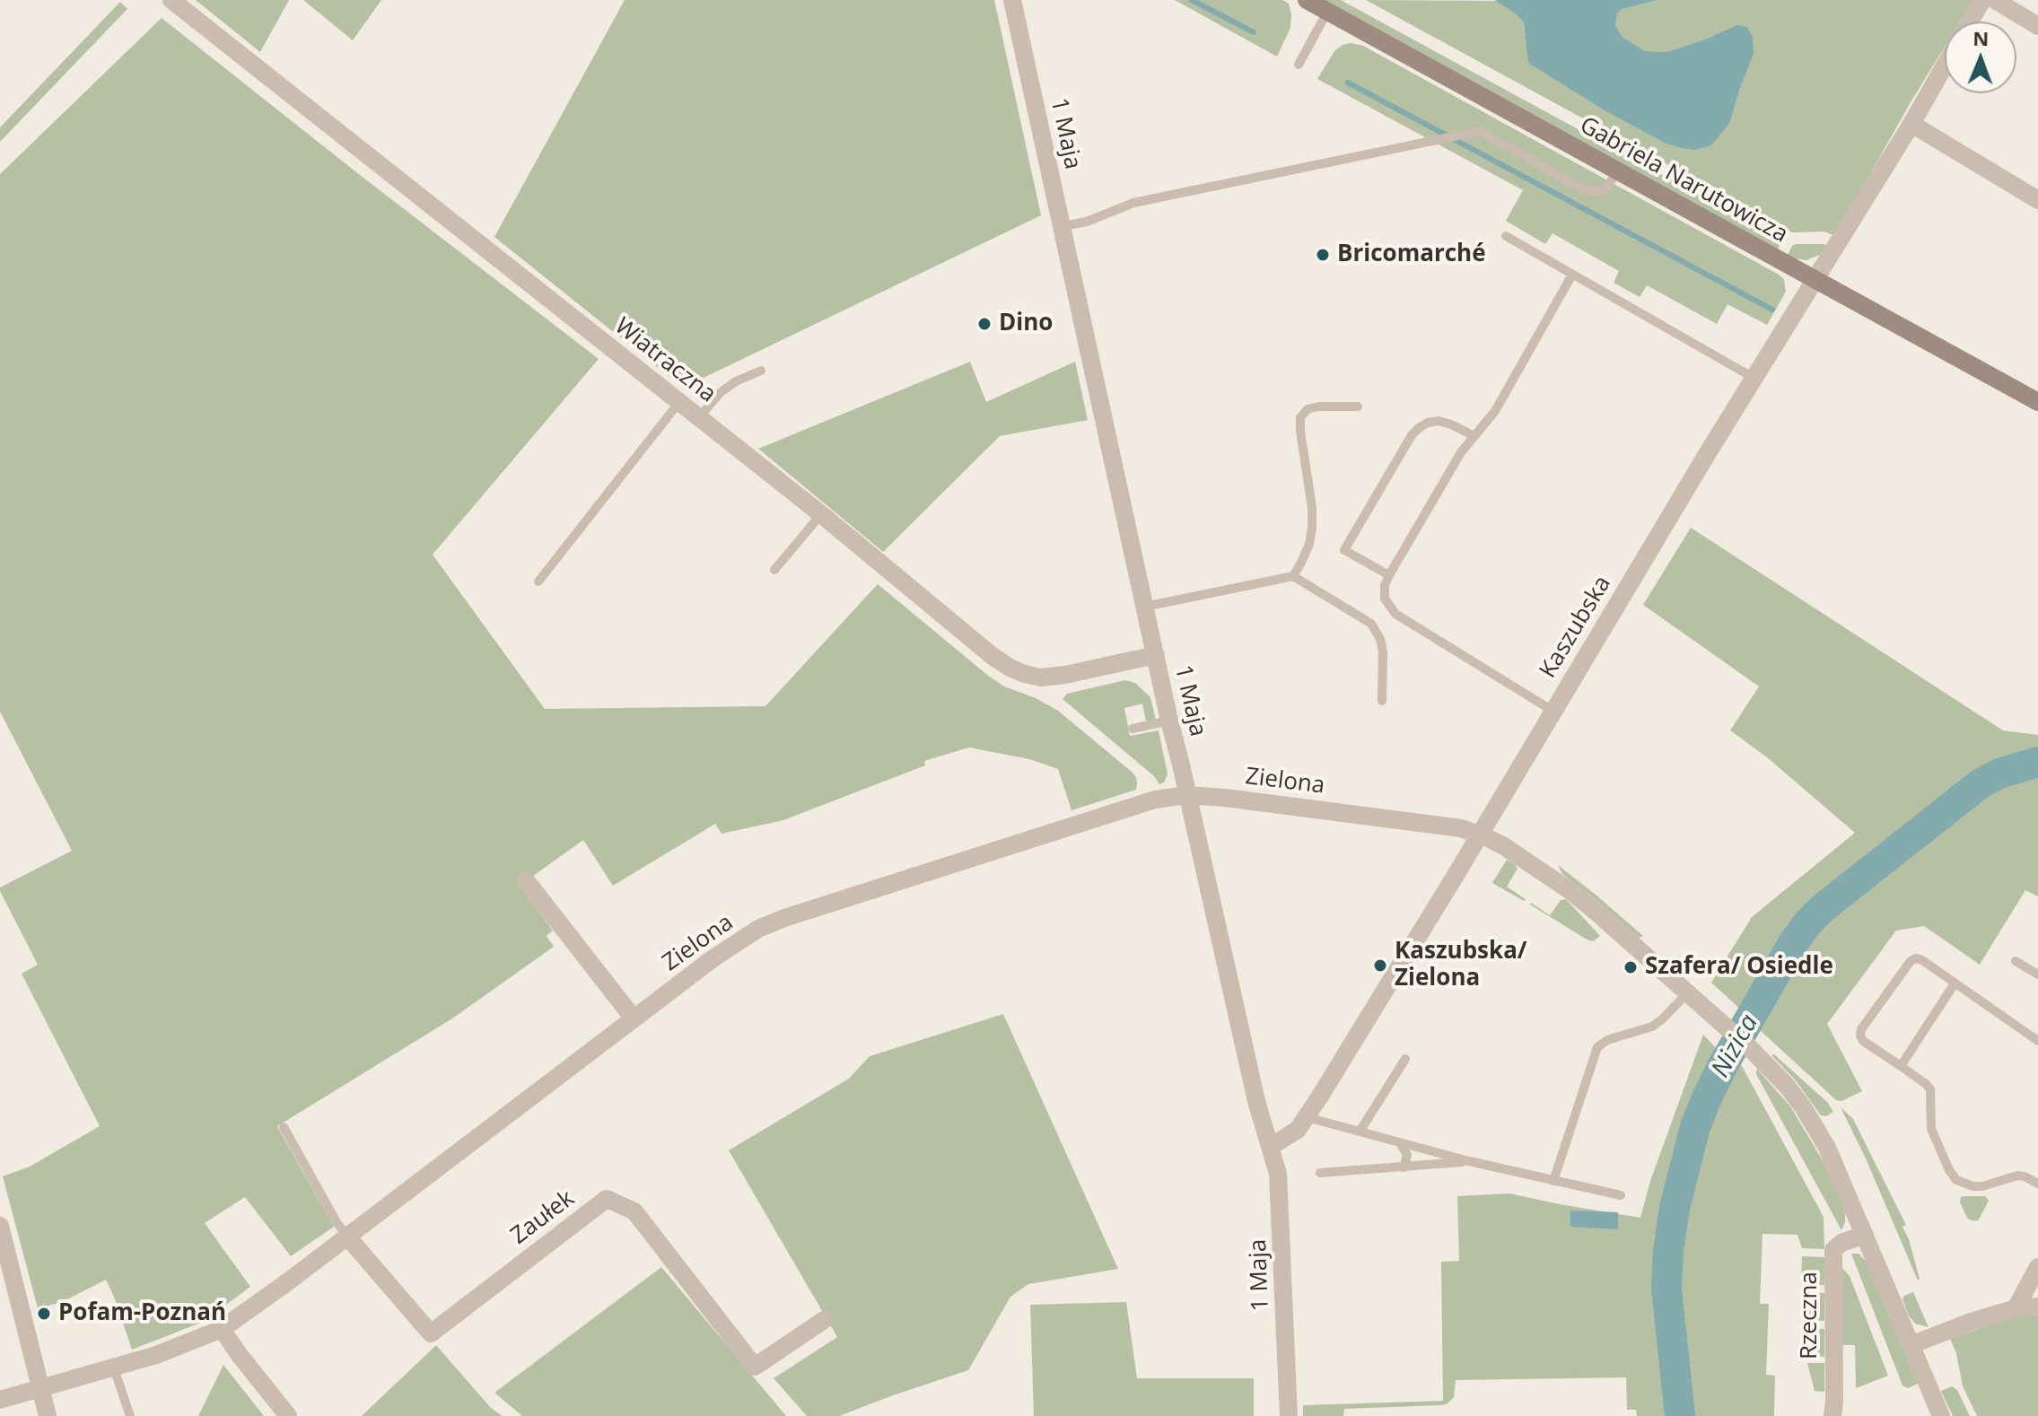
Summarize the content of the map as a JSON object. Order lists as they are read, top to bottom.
{
  "streets": {
    "main road": ["Gabriela Narutowicza"],
    "street": [
      "1 Maja",
      "Wiatraczna",
      "Kaszubska",
      "Zielona",
      "Zaułek",
      "Rzeczna"
    ]
  },
  "crossings": [
    ["1 Maja", "Wiatraczna"],
    ["1 Maja", "Kaszubska"],
    ["1 Maja", "Zielona"],
    ["Gabriela Narutowicza", "Kaszubska"],
    ["Kaszubska", "Zielona"],
    ["Zielona", "Zaułek"],
    ["Zielona", "Rzeczna"]
  ],
  "water": ["Nizica"],
  "places": [
    "Bricomarché",
    "Dino",
    "Kaszubska/ Zielona",
    "Szafera/ Osiedle",
    "Pofam-Poznań"
  ],
  "north": "top"
}
